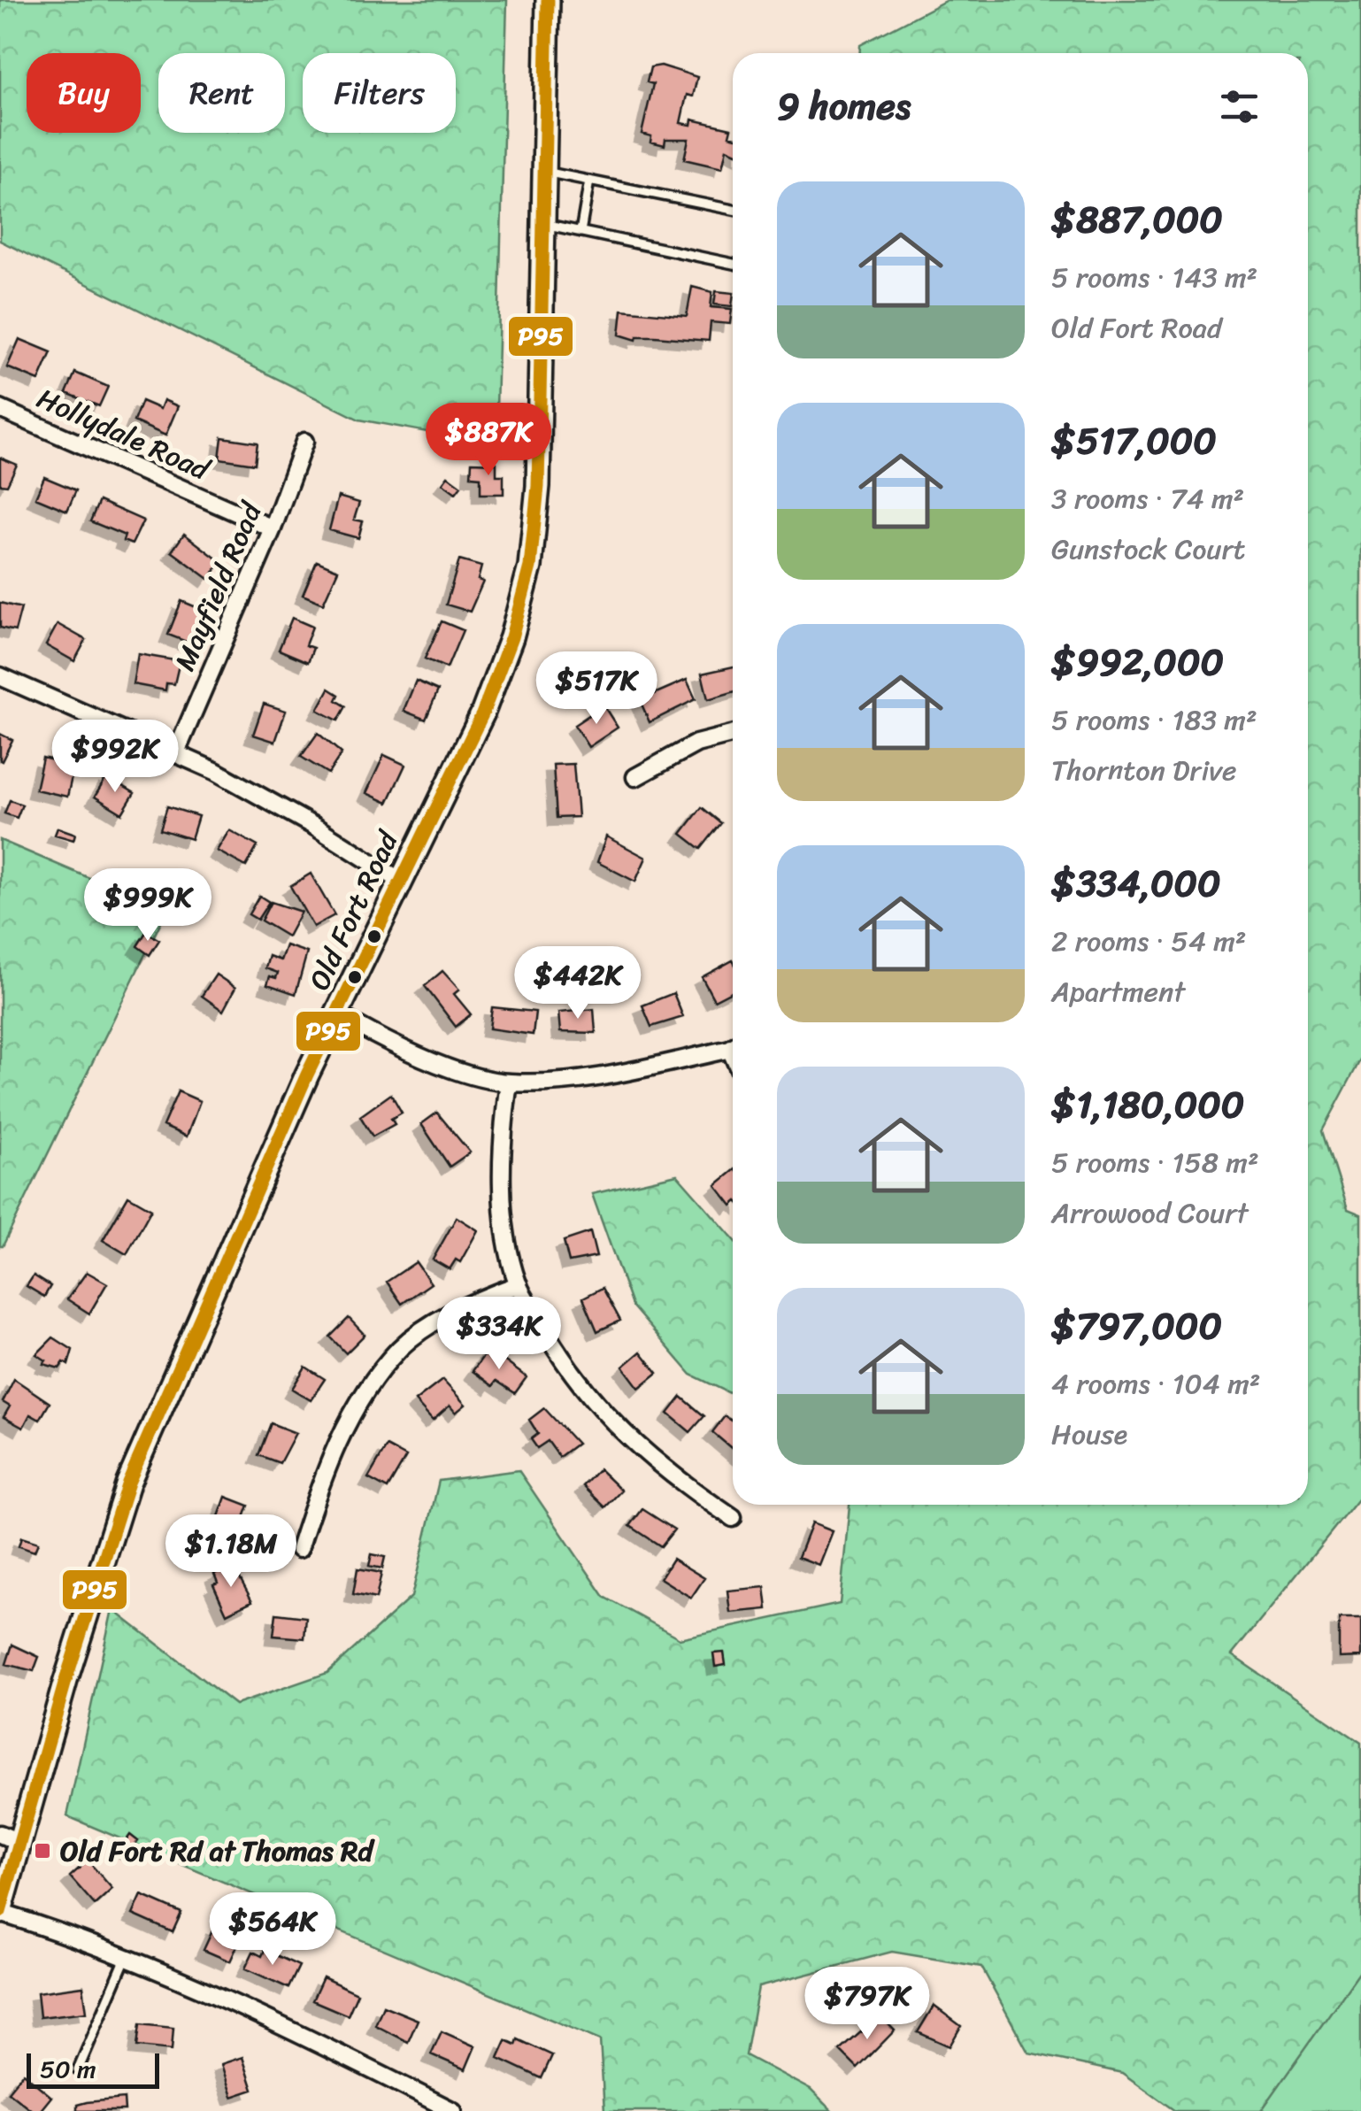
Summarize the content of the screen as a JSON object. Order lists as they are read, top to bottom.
{
  "streets": {
    "main road": ["Old Fort Road"],
    "street": ["Hollydale Road", "Mayfield Road"]
  },
  "crossings": [
    ["Hollydale Road", "Mayfield Road"]
  ],
  "places": {
    "transit": ["Old Fort Rd at Thomas Rd"]
  },
  "lines": ["transit line P95"],
  "scale_bar": "50 m",
  "page": {
    "chip": ["Buy", "Rent", "Filters"],
    "heading": "9 homes",
    "list": [
      {
        "name": "$887,000",
        "note": "5 rooms · 143 m² · Old Fort Road"
      },
      {
        "name": "$517,000",
        "note": "3 rooms · 74 m² · Gunstock Court"
      },
      {
        "name": "$992,000",
        "note": "5 rooms · 183 m² · Thornton Drive"
      },
      {
        "name": "$334,000",
        "note": "2 rooms · 54 m² · Apartment"
      },
      {
        "name": "$1,180,000",
        "note": "5 rooms · 158 m² · Arrowood Court"
      },
      {
        "name": "$797,000",
        "note": "4 rooms · 104 m² · House"
      }
    ],
    "price": [
      "$887K",
      "$517K",
      "$992K",
      "$999K",
      "$442K",
      "$334K",
      "$1.18M",
      "$564K",
      "$797K"
    ],
    "scale": "50 m"
  }
}
